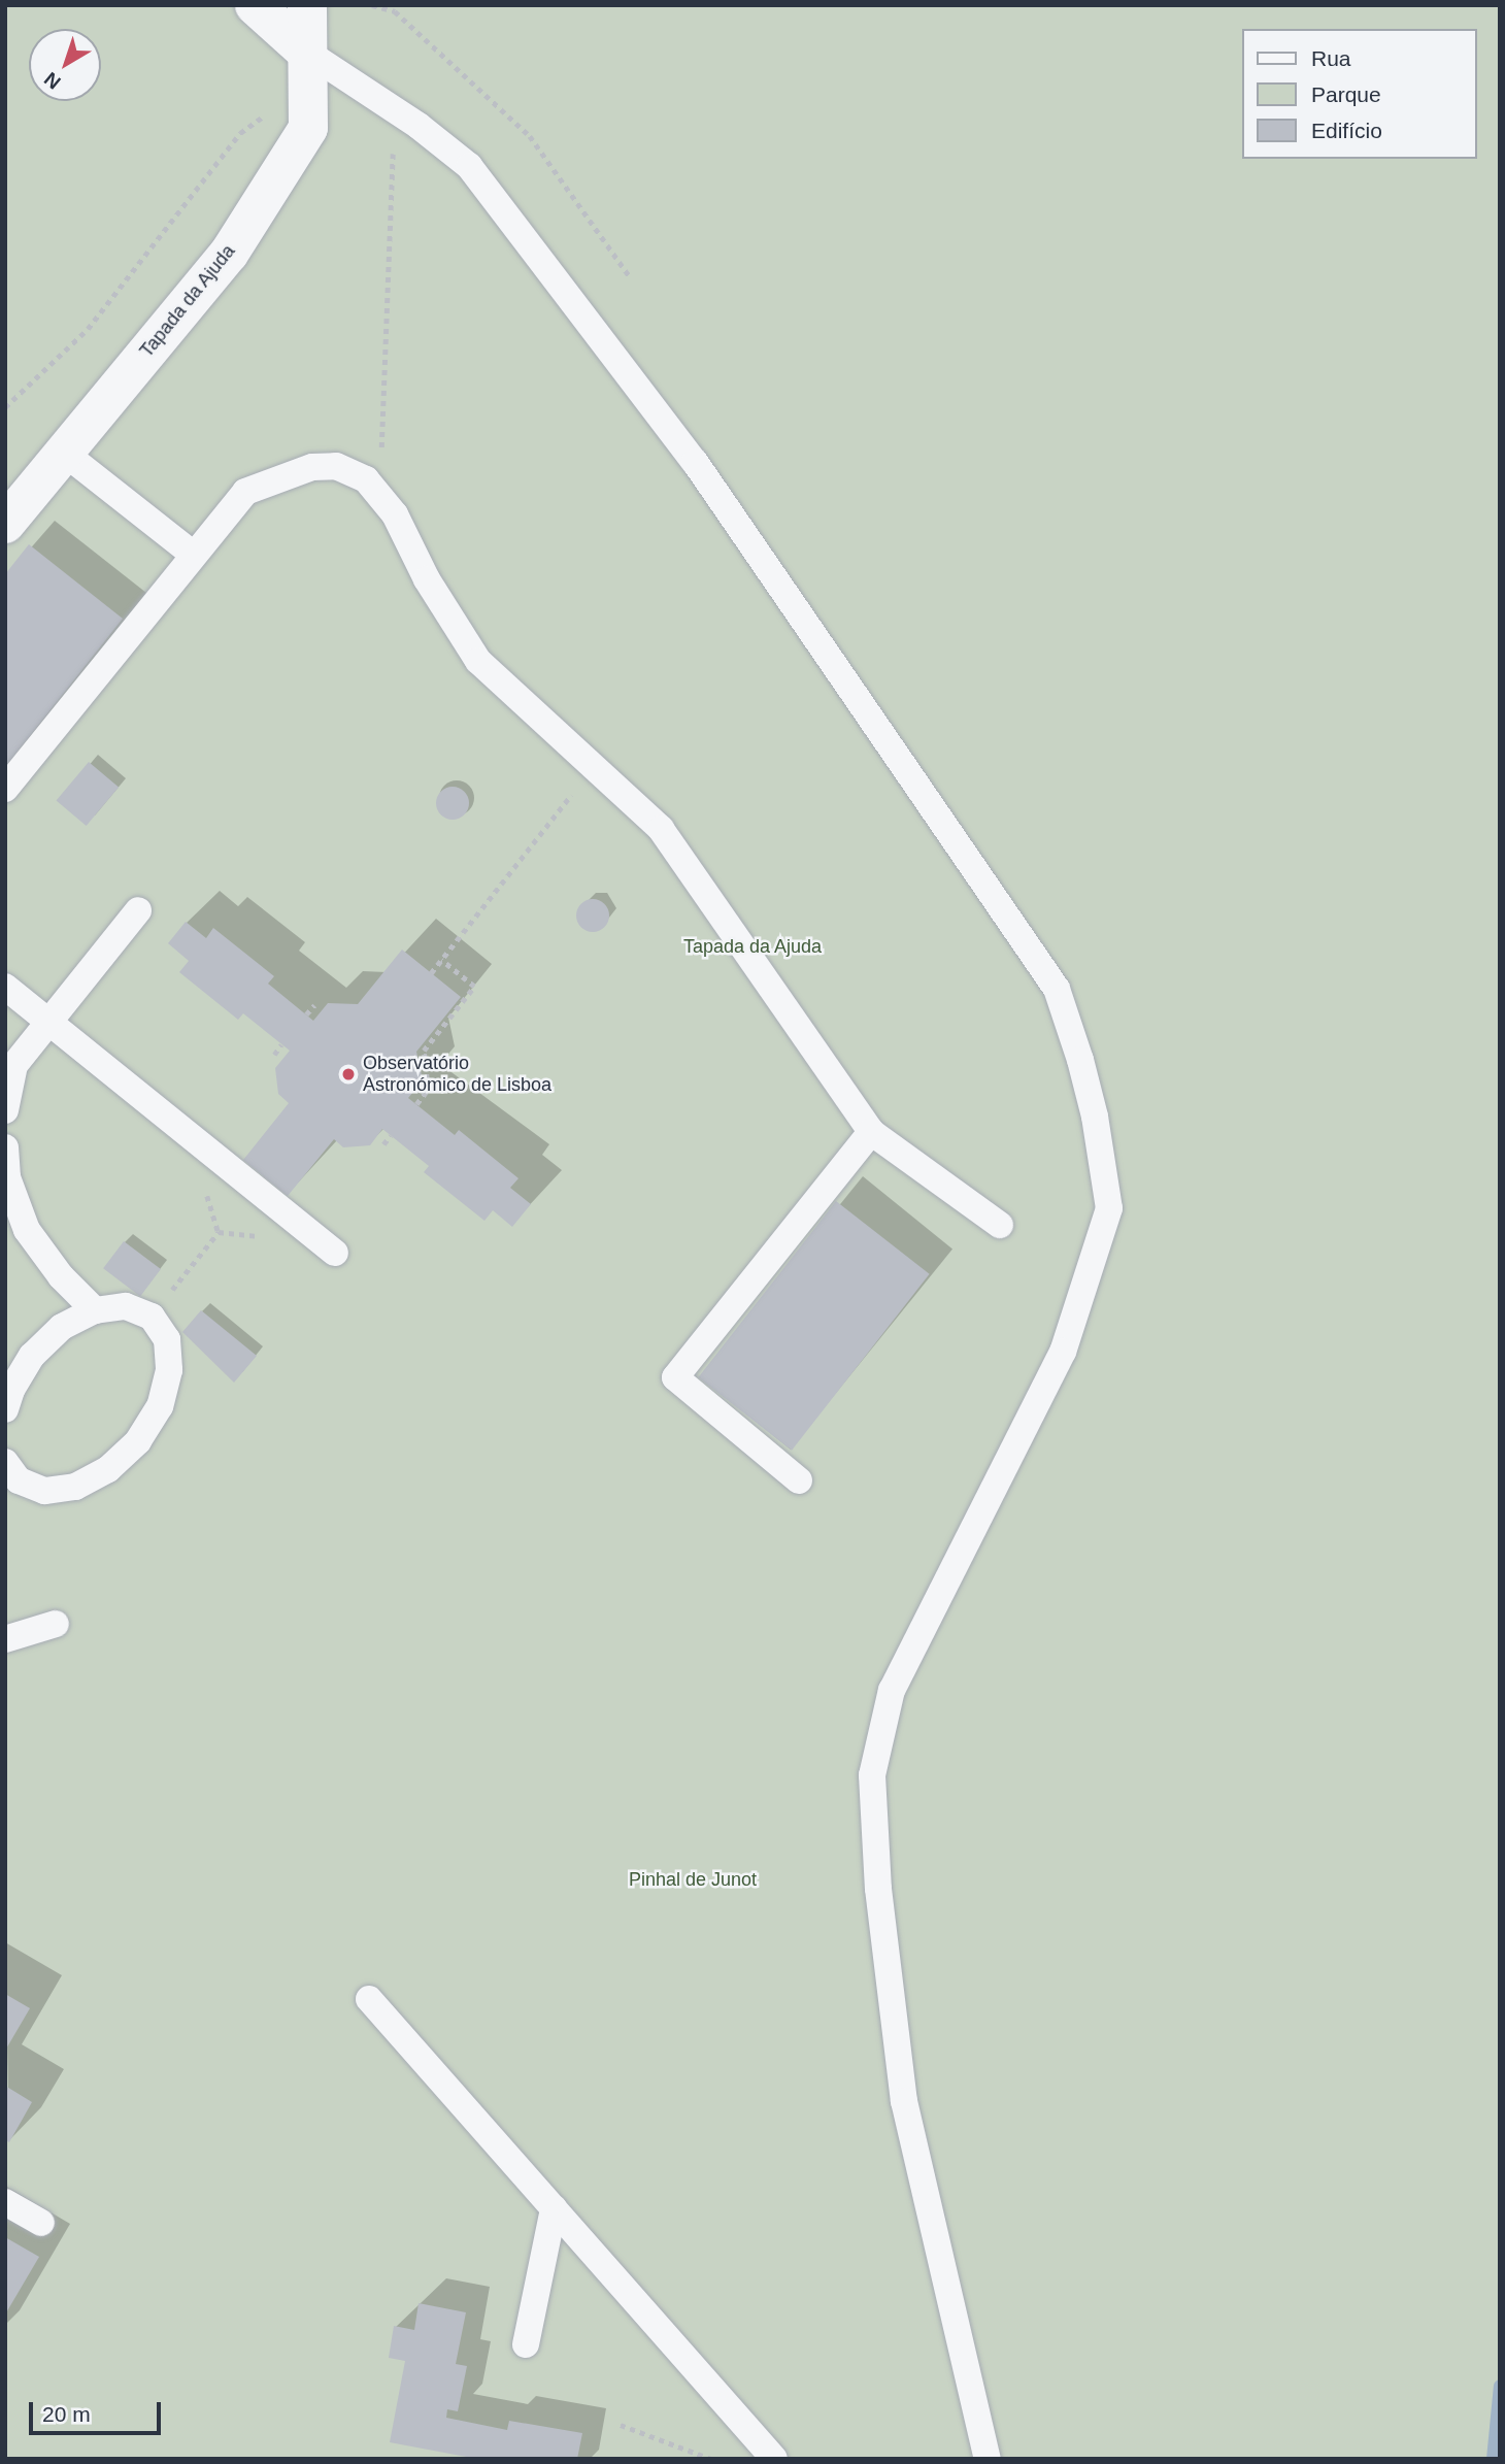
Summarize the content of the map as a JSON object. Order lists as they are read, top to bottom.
{
  "streets": {
    "street": ["Tapada da Ajuda"]
  },
  "parks": ["Tapada da Ajuda", "Pinhal de Junot"],
  "places": ["Observatório Astronómico de Lisboa"],
  "legend": ["Rua", "Parque", "Edifício"],
  "scale_bar": "20 m",
  "north": "bottom left"
}
